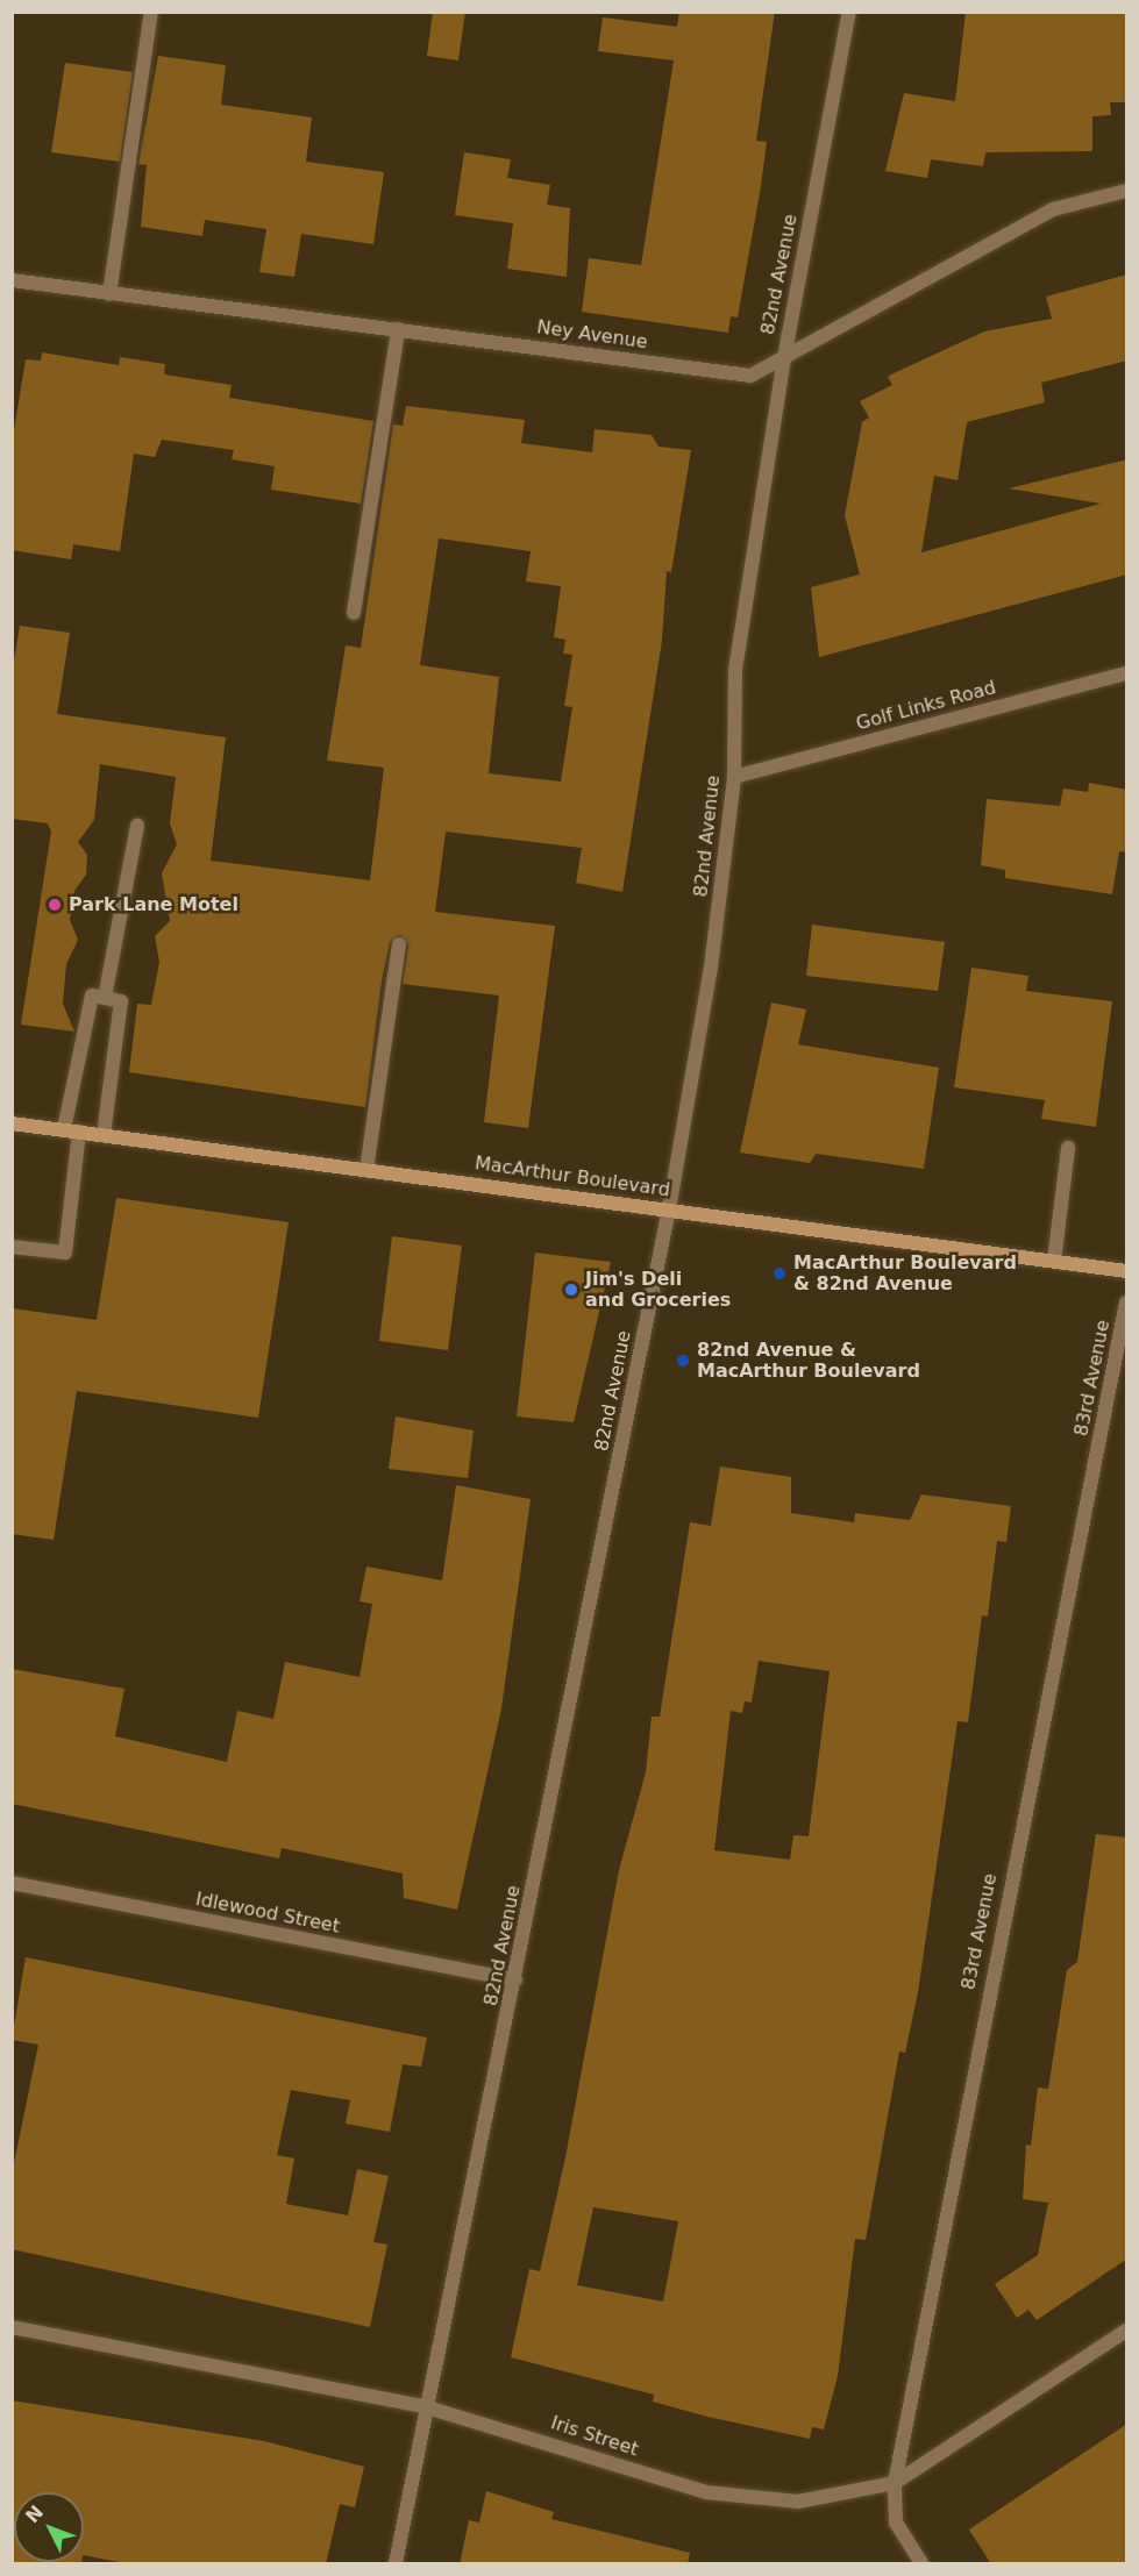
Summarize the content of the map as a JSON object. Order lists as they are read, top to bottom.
{
  "streets": {
    "main road": ["MacArthur Boulevard"],
    "street": [
      "82nd Avenue",
      "Ney Avenue",
      "Golf Links Road",
      "83rd Avenue",
      "Idlewood Street",
      "Iris Street"
    ]
  },
  "crossings": [
    ["82nd Avenue", "Ney Avenue"],
    ["82nd Avenue", "Golf Links Road"],
    ["82nd Avenue", "MacArthur Boulevard"],
    ["82nd Avenue", "Idlewood Street"],
    ["82nd Avenue", "Iris Street"],
    ["83rd Avenue", "Iris Street"]
  ],
  "places": [
    "Park Lane Motel",
    "MacArthur Boulevard & 82nd Avenue",
    "Jim's Deli and Groceries",
    "82nd Avenue & MacArthur Boulevard"
  ],
  "north": "top left"
}
